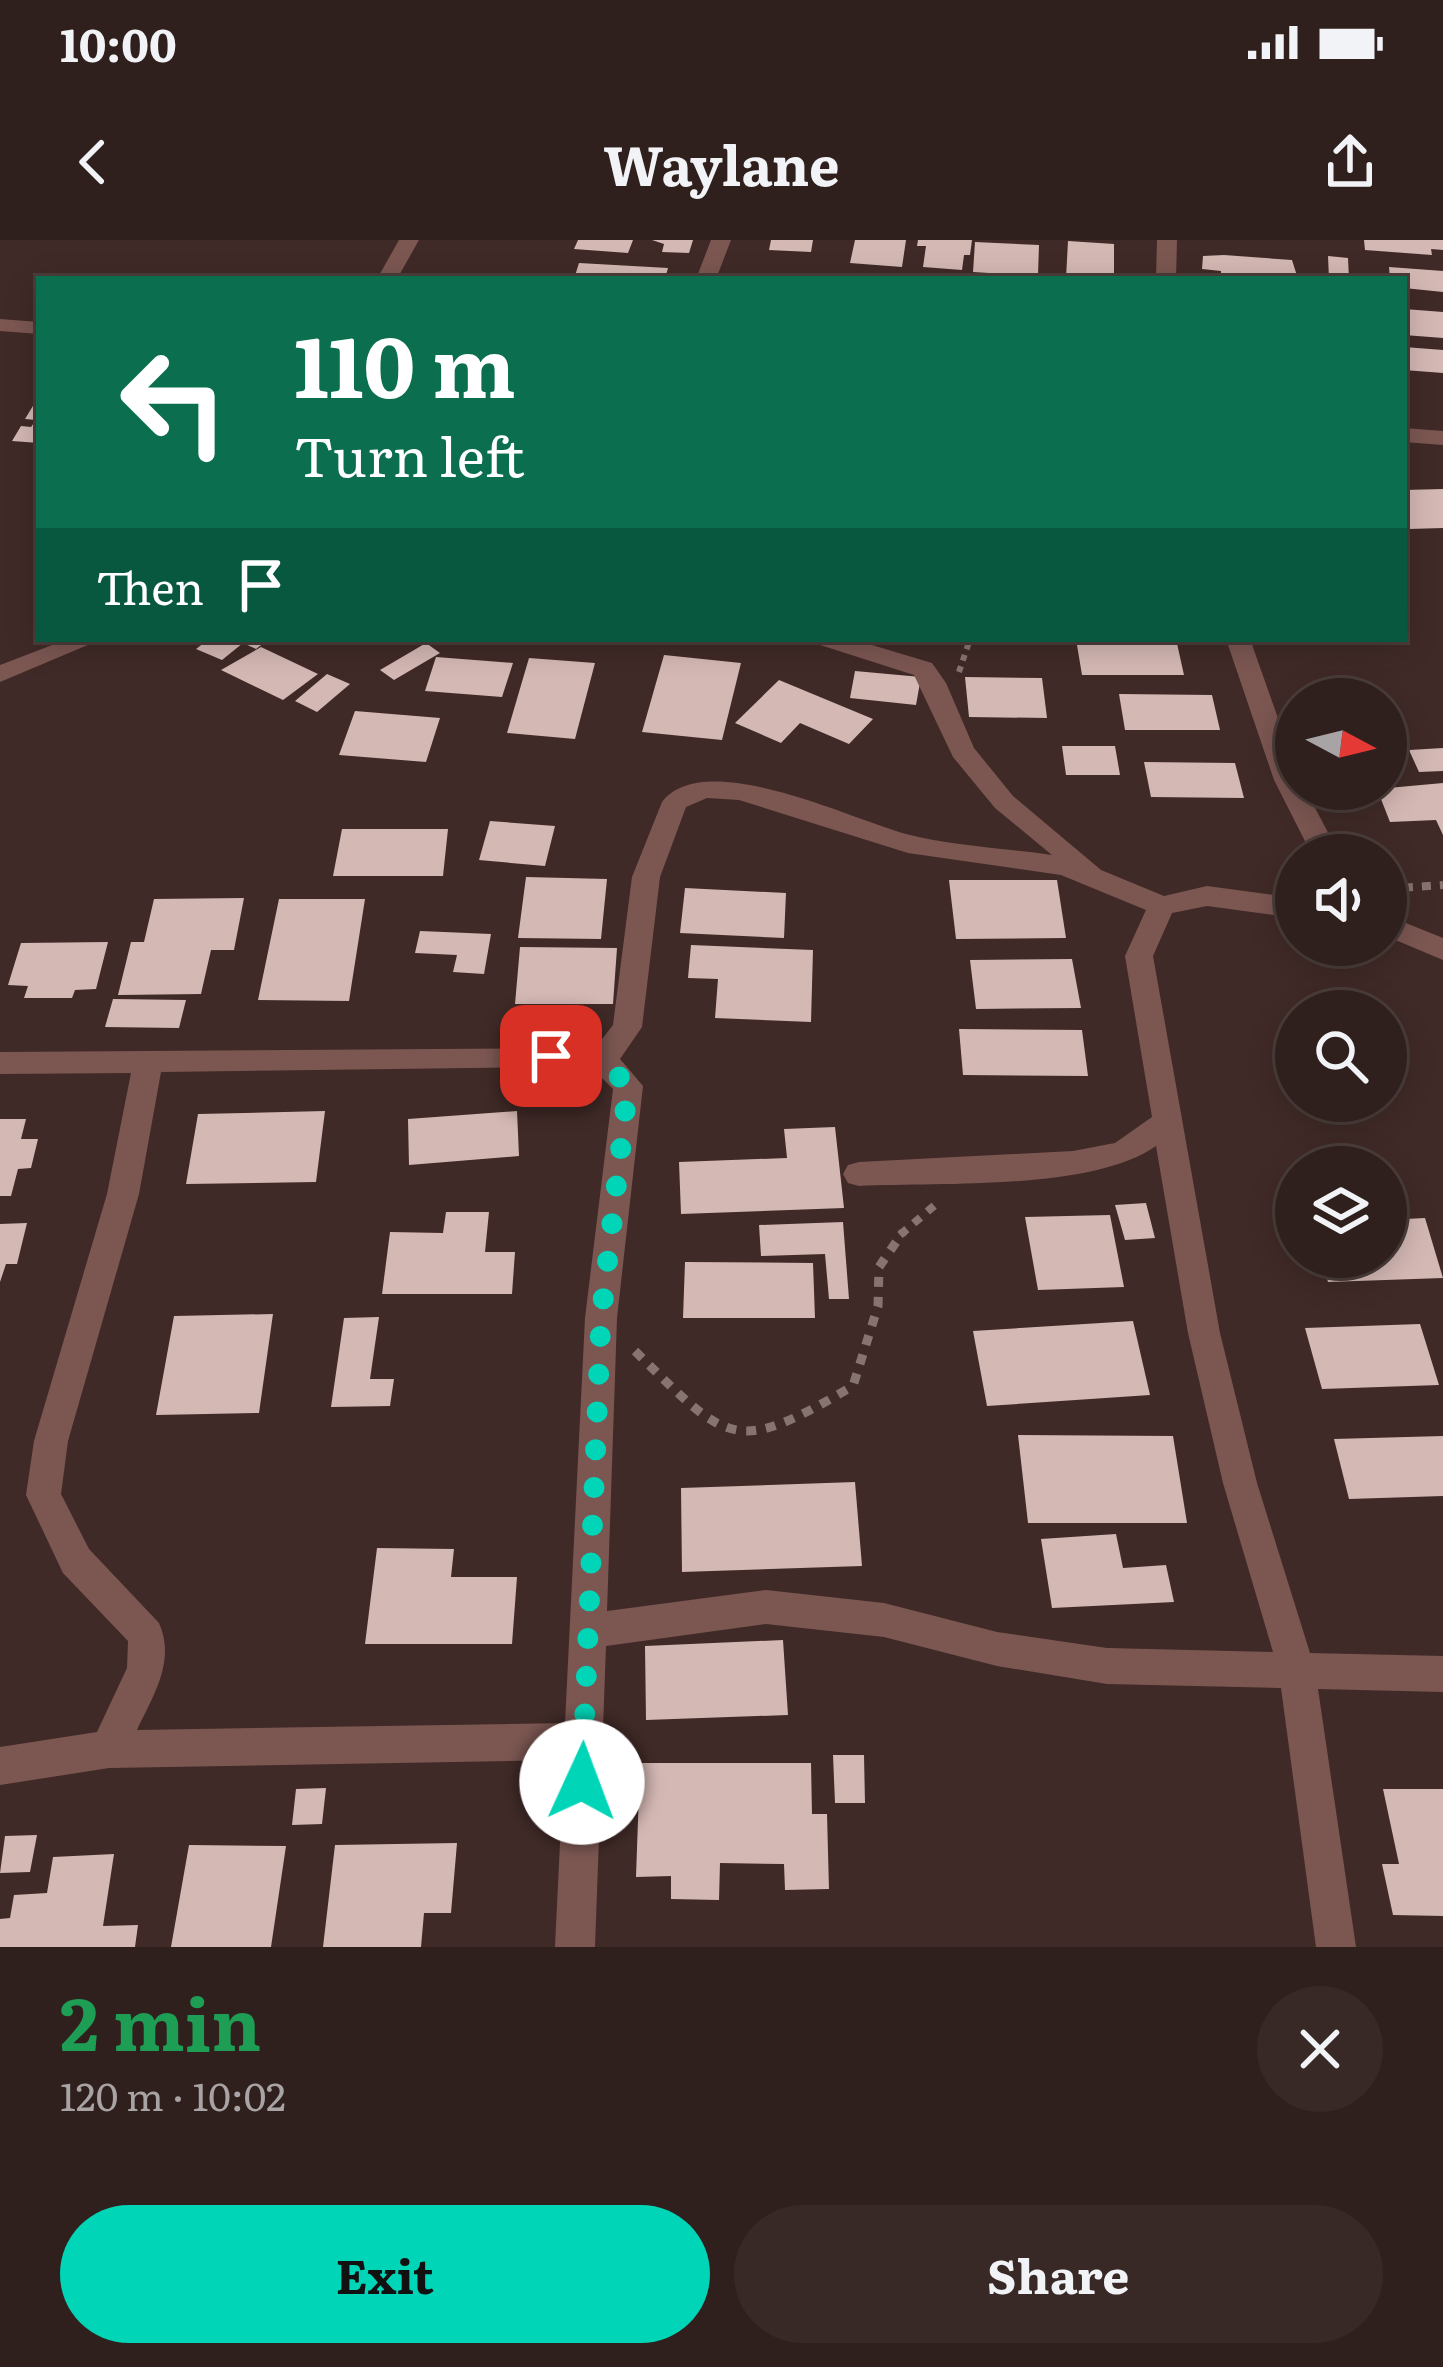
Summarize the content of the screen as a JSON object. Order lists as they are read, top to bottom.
{
  "north": "right",
  "page": {
    "status": "10:00",
    "header": "Waylane",
    "turn": ["110 m", "Turn left"],
    "then": "Then",
    "heading": ["2 min", "120 m · 10:02"],
    "buttons": ["Exit", "Share"]
  }
}
